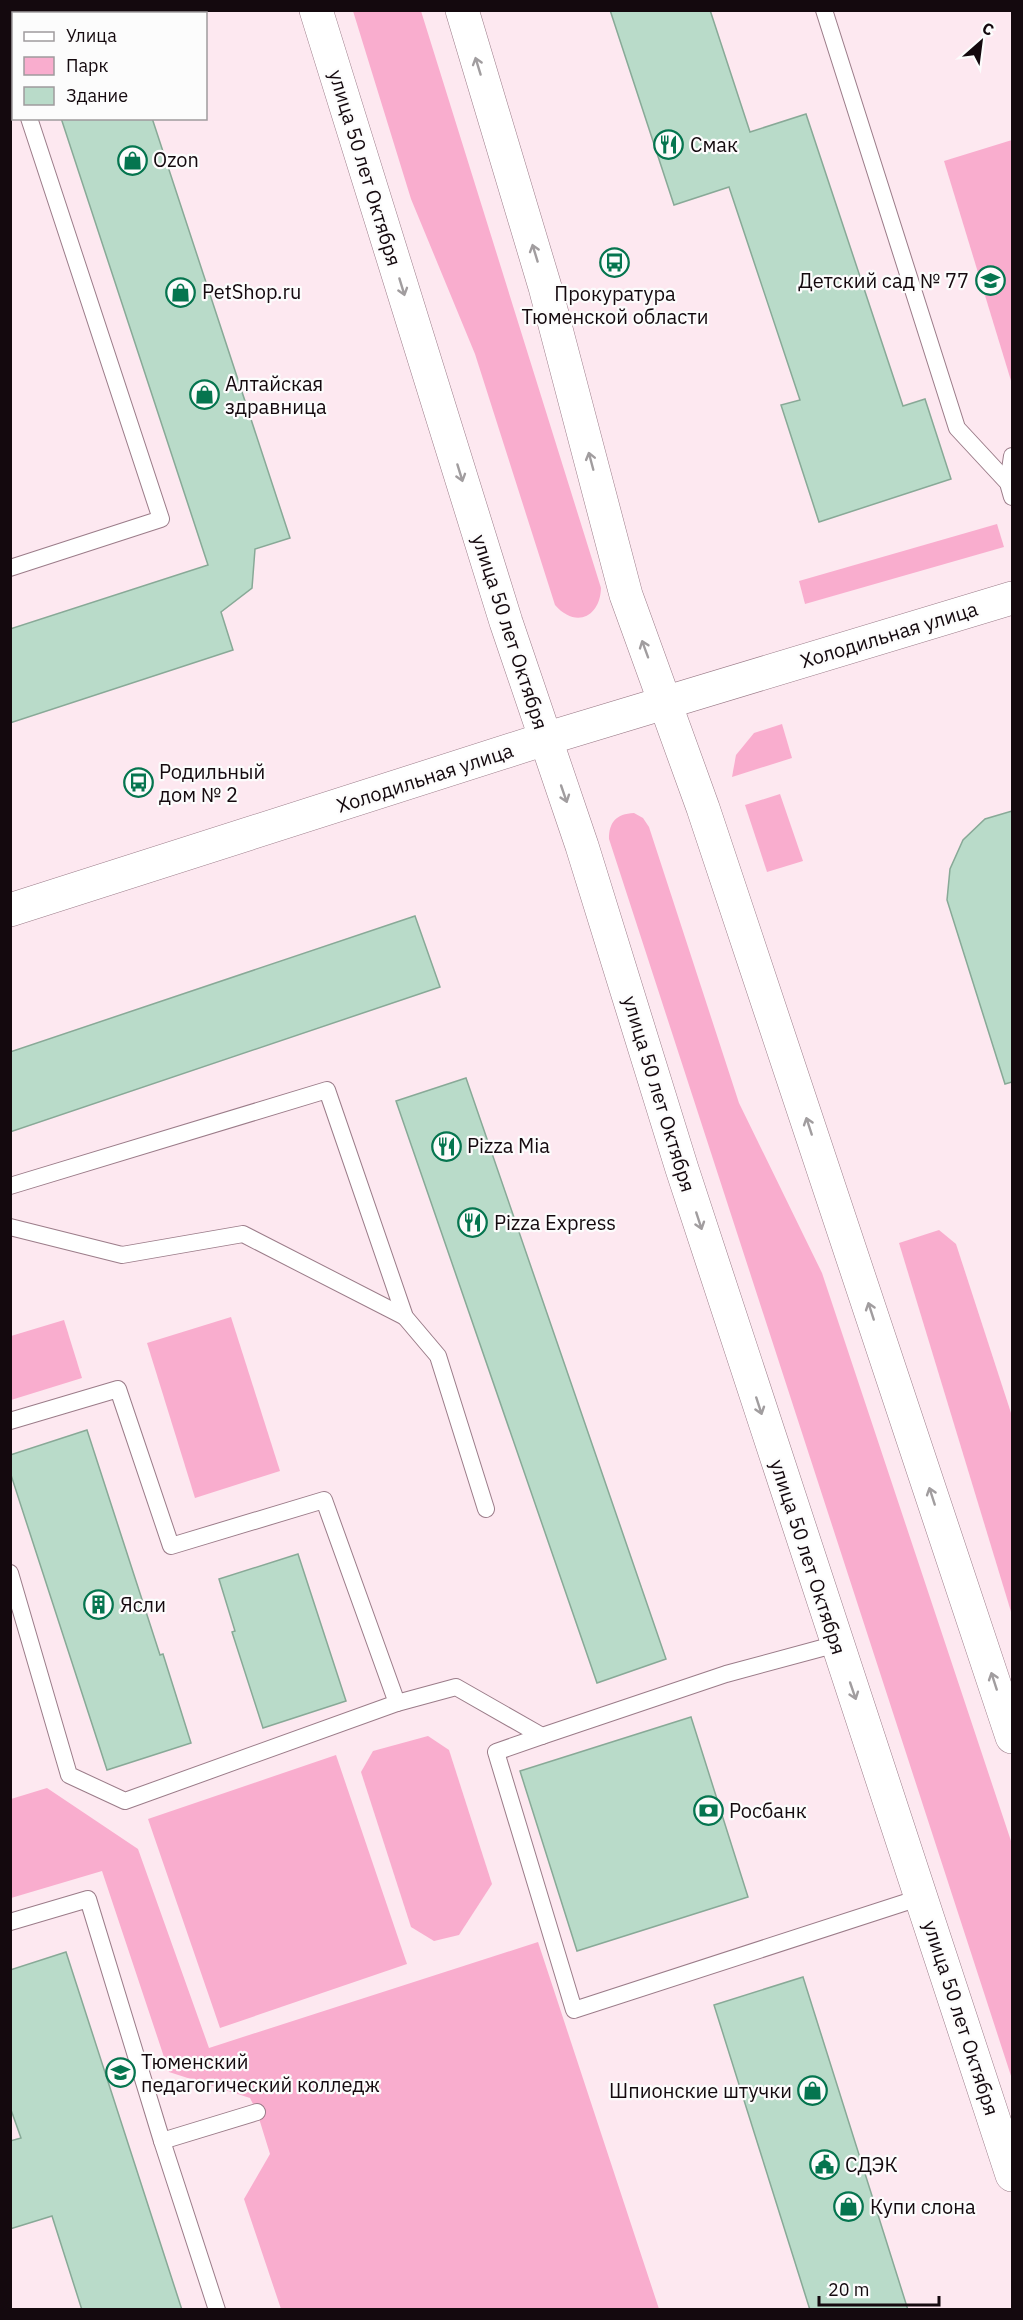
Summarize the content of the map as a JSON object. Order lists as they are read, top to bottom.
{
  "streets": {
    "main road": ["улица 50 лет Октября", "Холодильная улица"]
  },
  "crossings": [
    ["улица 50 лет Октября", "Холодильная улица"]
  ],
  "places": {
    "restaurant": ["Смак", "Pizza Mia", "Pizza Express"],
    "shop": [
      "Ozon",
      "PetShop.ru",
      "Алтайская здравница",
      "Шпионские штучки",
      "Купи слона"
    ],
    "bus stop": ["Прокуратура Тюменской области", "Родильный дом № 2"],
    "school or university": ["Детский сад № 77", "Тюменский педагогический колледж"],
    "building": ["Ясли"],
    "bank": ["Росбанк"],
    "public building": ["СДЭК"]
  },
  "legend": ["Улица", "Парк", "Здание"],
  "scale_bar": "20 m",
  "north": "top right"
}
